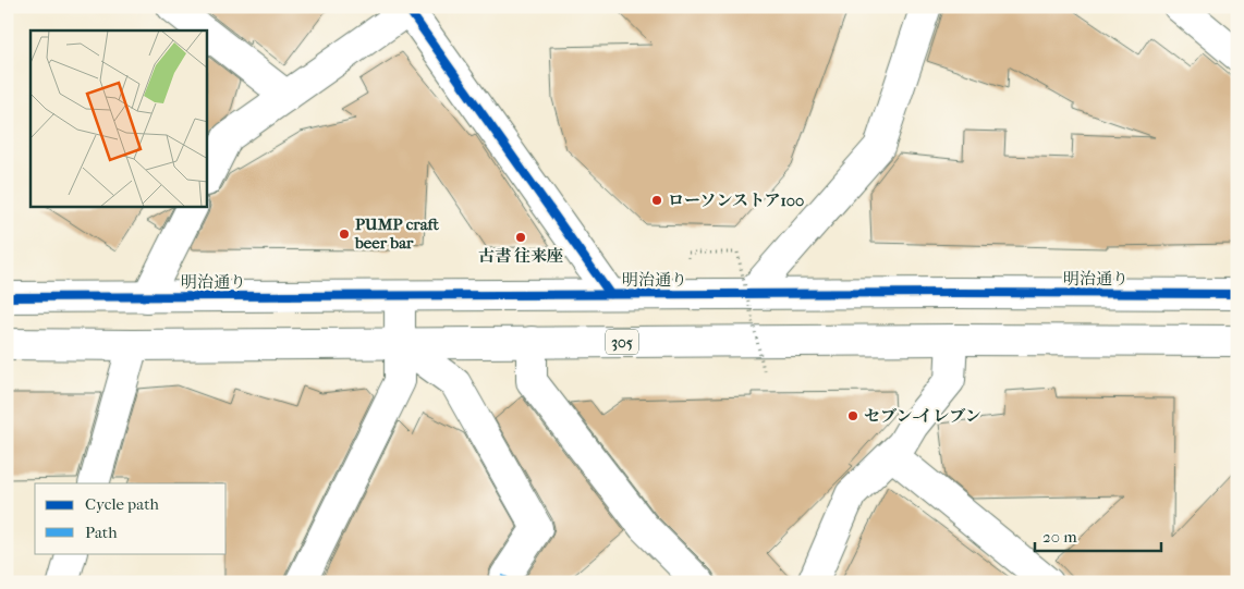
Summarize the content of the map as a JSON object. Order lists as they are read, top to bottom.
{
  "streets": {
    "main road": ["明治通り", "305"]
  },
  "places": [
    "ローソンストア100",
    "PUMP craft beer bar",
    "古書 往来座",
    "セブン-イレブン"
  ],
  "legend": ["Cycle path", "Path"],
  "scale_bar": "20 m"
}
